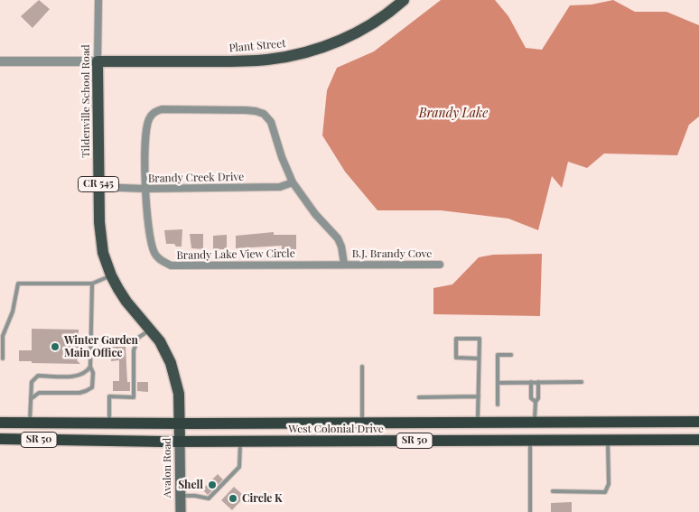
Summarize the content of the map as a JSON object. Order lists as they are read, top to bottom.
{
  "streets": {
    "highway": ["West Colonial Drive", "SR 50"],
    "main road": [
      "Plant Street",
      "Tildenville School Road",
      "CR 545",
      "Avalon Road"
    ],
    "street": ["Brandy Creek Drive", "B.J. Brandy Cove", "Brandy Lake View Circle"]
  },
  "crossings": [
    ["Plant Street", "Tildenville School Road"],
    ["Tildenville School Road", "Brandy Creek Drive"],
    ["Tildenville School Road", "West Colonial Drive"],
    ["Tildenville School Road", "Avalon Road"],
    ["Brandy Creek Drive", "Brandy Lake View Circle"],
    ["B.J. Brandy Cove", "Brandy Lake View Circle"],
    ["West Colonial Drive", "Avalon Road"]
  ],
  "water": ["Brandy Lake"],
  "places": ["Winter Garden Main Office", "Shell", "Circle K"]
}
